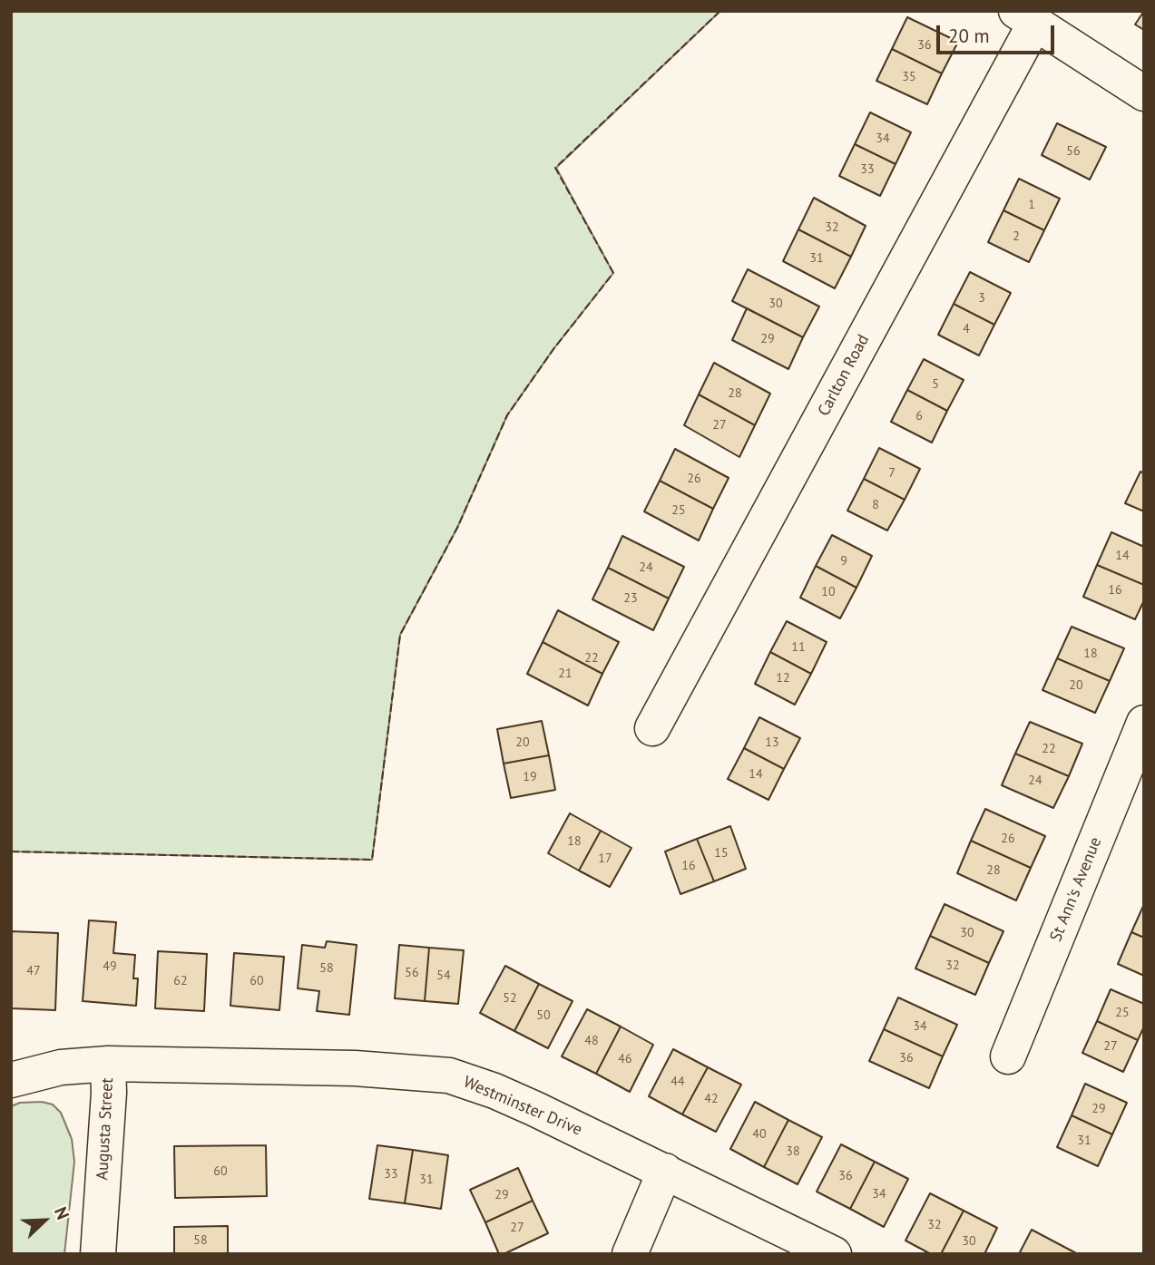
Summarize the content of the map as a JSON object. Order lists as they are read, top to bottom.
{
  "streets": {
    "street": [
      "Carlton Road",
      "St Ann's Avenue",
      "Westminster Drive",
      "Augusta Street"
    ]
  },
  "crossings": [
    ["Westminster Drive", "Augusta Street"]
  ],
  "house_numbers": [
    "36",
    "35",
    "34",
    "56",
    "33",
    "1",
    "32",
    "2",
    "31",
    "3",
    "30",
    "4",
    "29",
    "5",
    "28",
    "6",
    "27",
    "7",
    "26",
    "8",
    "25",
    "14",
    "9",
    "24",
    "16",
    "10",
    "23",
    "11",
    "18",
    "22",
    "21",
    "12",
    "20",
    "20",
    "13",
    "22",
    "14",
    "19",
    "24",
    "26",
    "18",
    "15",
    "17",
    "16",
    "28",
    "30",
    "32",
    "49",
    "58",
    "47",
    "56",
    "54",
    "62",
    "60",
    "52",
    "25",
    "50",
    "34",
    "48",
    "27",
    "36",
    "46",
    "44",
    "42",
    "29",
    "40",
    "31",
    "38",
    "60",
    "33",
    "36",
    "31",
    "34",
    "29",
    "32",
    "27",
    "58",
    "30"
  ],
  "scale_bar": "20 m",
  "north": "top right"
}
